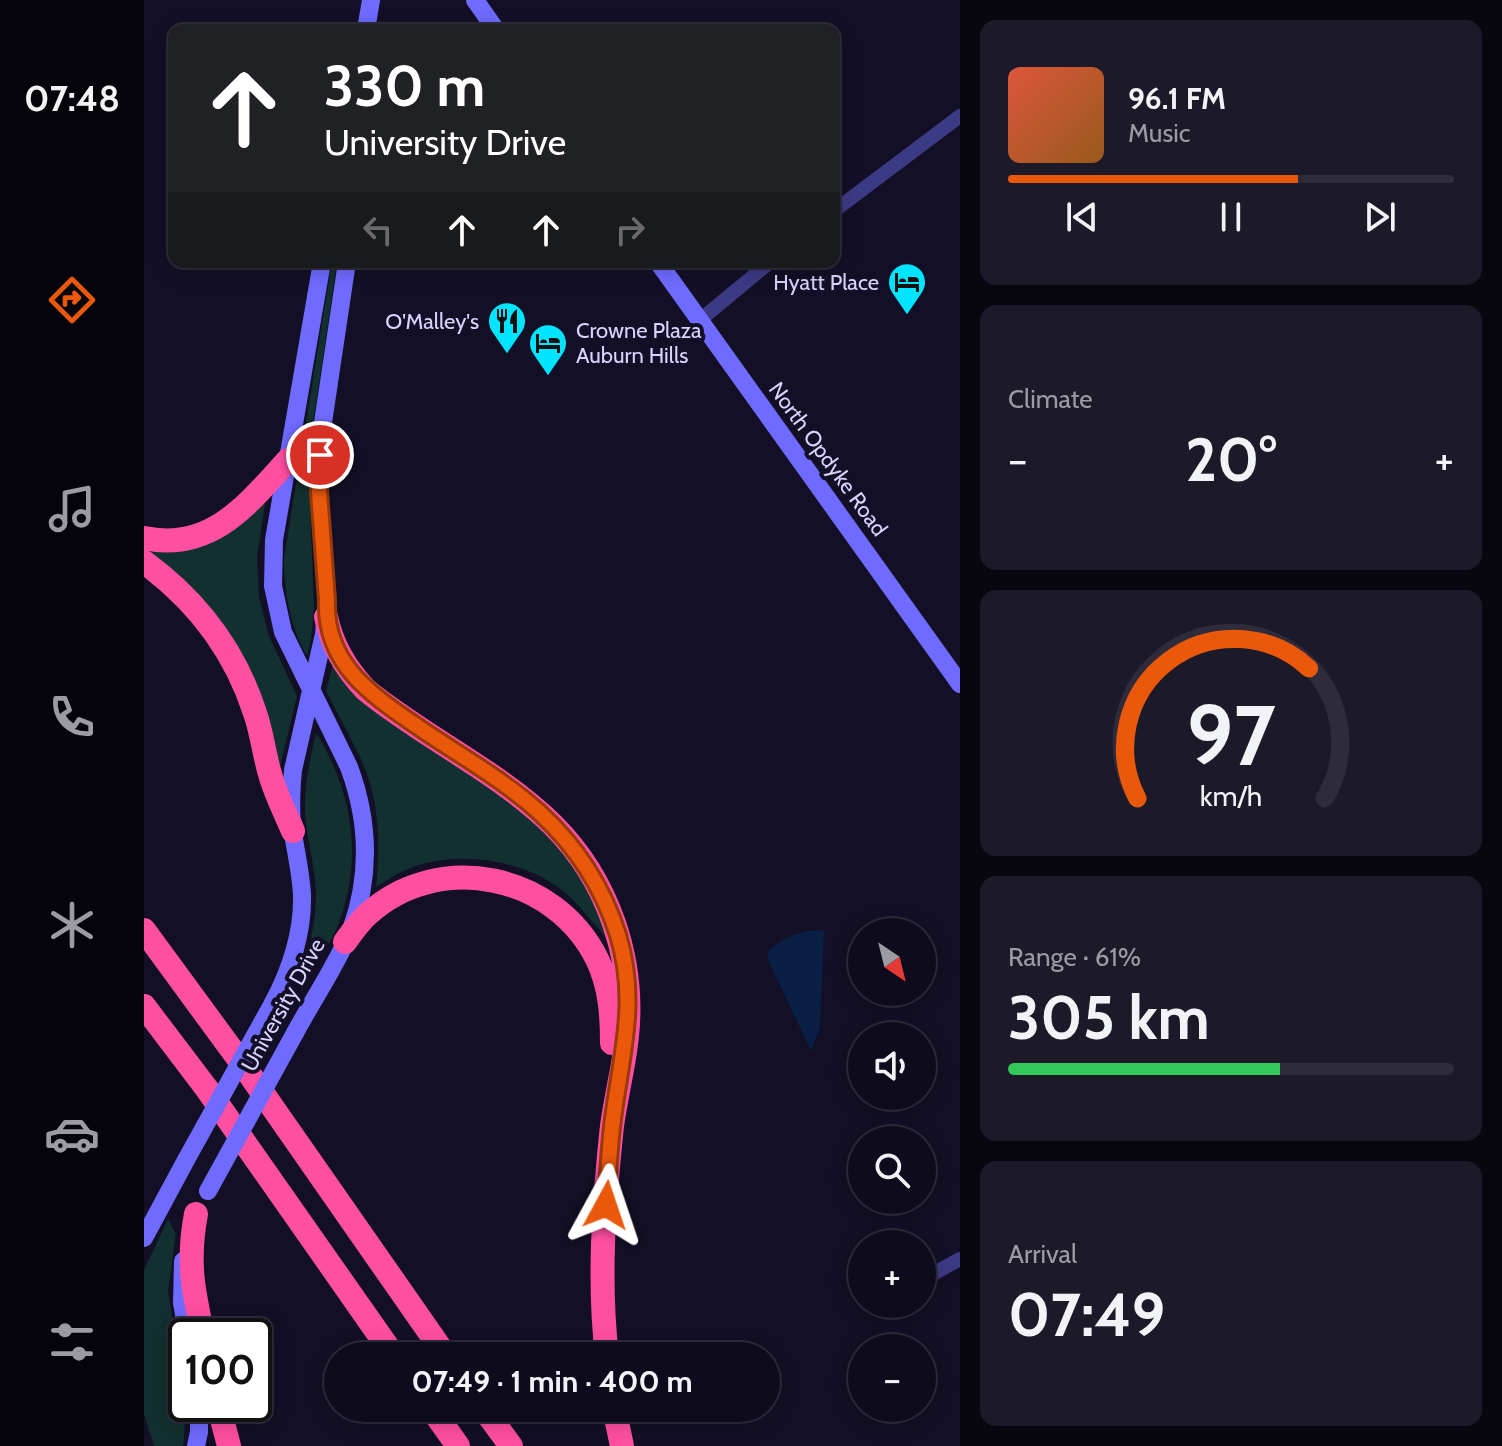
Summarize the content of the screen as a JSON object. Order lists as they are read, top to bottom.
{
  "streets": {
    "main road": ["North Opdyke Road", "University Drive"]
  },
  "places": {
    "hotel": ["Hyatt Place", "Crowne Plaza Auburn Hills"],
    "restaurant": ["O'Malley's"]
  },
  "north": "bottom right",
  "page": {
    "tabs": "07:48",
    "turn": ["330 m", "University Drive"],
    "song": ["96.1 FM", "Music"],
    "tile": [
      "Climate",
      ["Range · 61%", "305 km"],
      ["Arrival", "07:49"]
    ],
    "heat": ["−", "20°", "+"],
    "map_buttons": ["+", "−"],
    "limit": "100",
    "trip": "07:49 · 1 min · 400 m",
    "gauge": ["97", "km/h"]
  }
}
